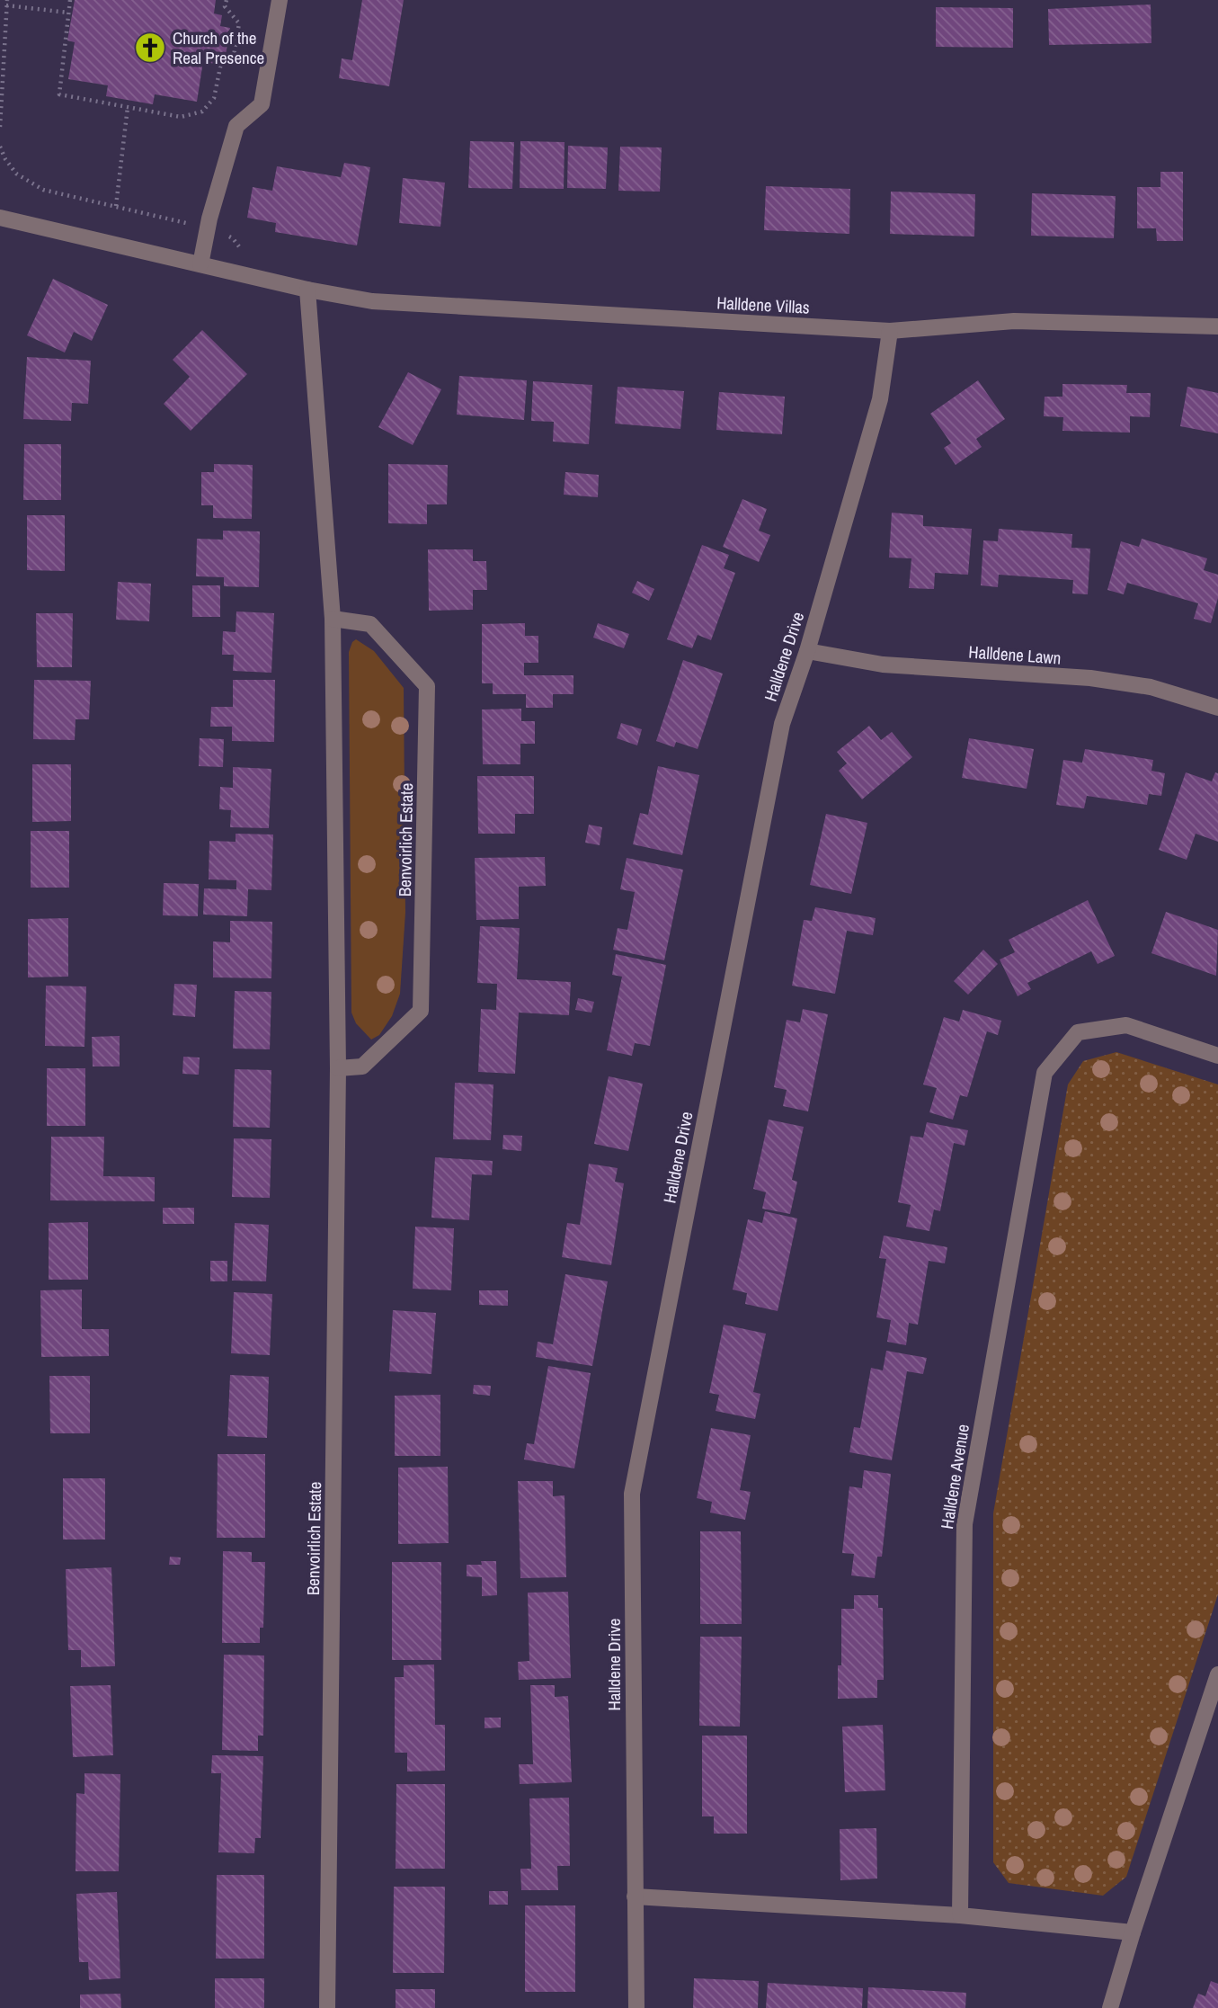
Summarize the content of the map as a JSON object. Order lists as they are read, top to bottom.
{
  "streets": {
    "street": [
      "Halldene Villas",
      "Halldene Lawn",
      "Halldene Drive",
      "Benvoirlich Estate",
      "Halldene Avenue"
    ]
  },
  "crossings": [
    ["Halldene Villas", "Halldene Drive"],
    ["Halldene Villas", "Benvoirlich Estate"],
    ["Halldene Lawn", "Halldene Drive"]
  ],
  "places": {
    "church": ["Church of the Real Presence"]
  }
}
